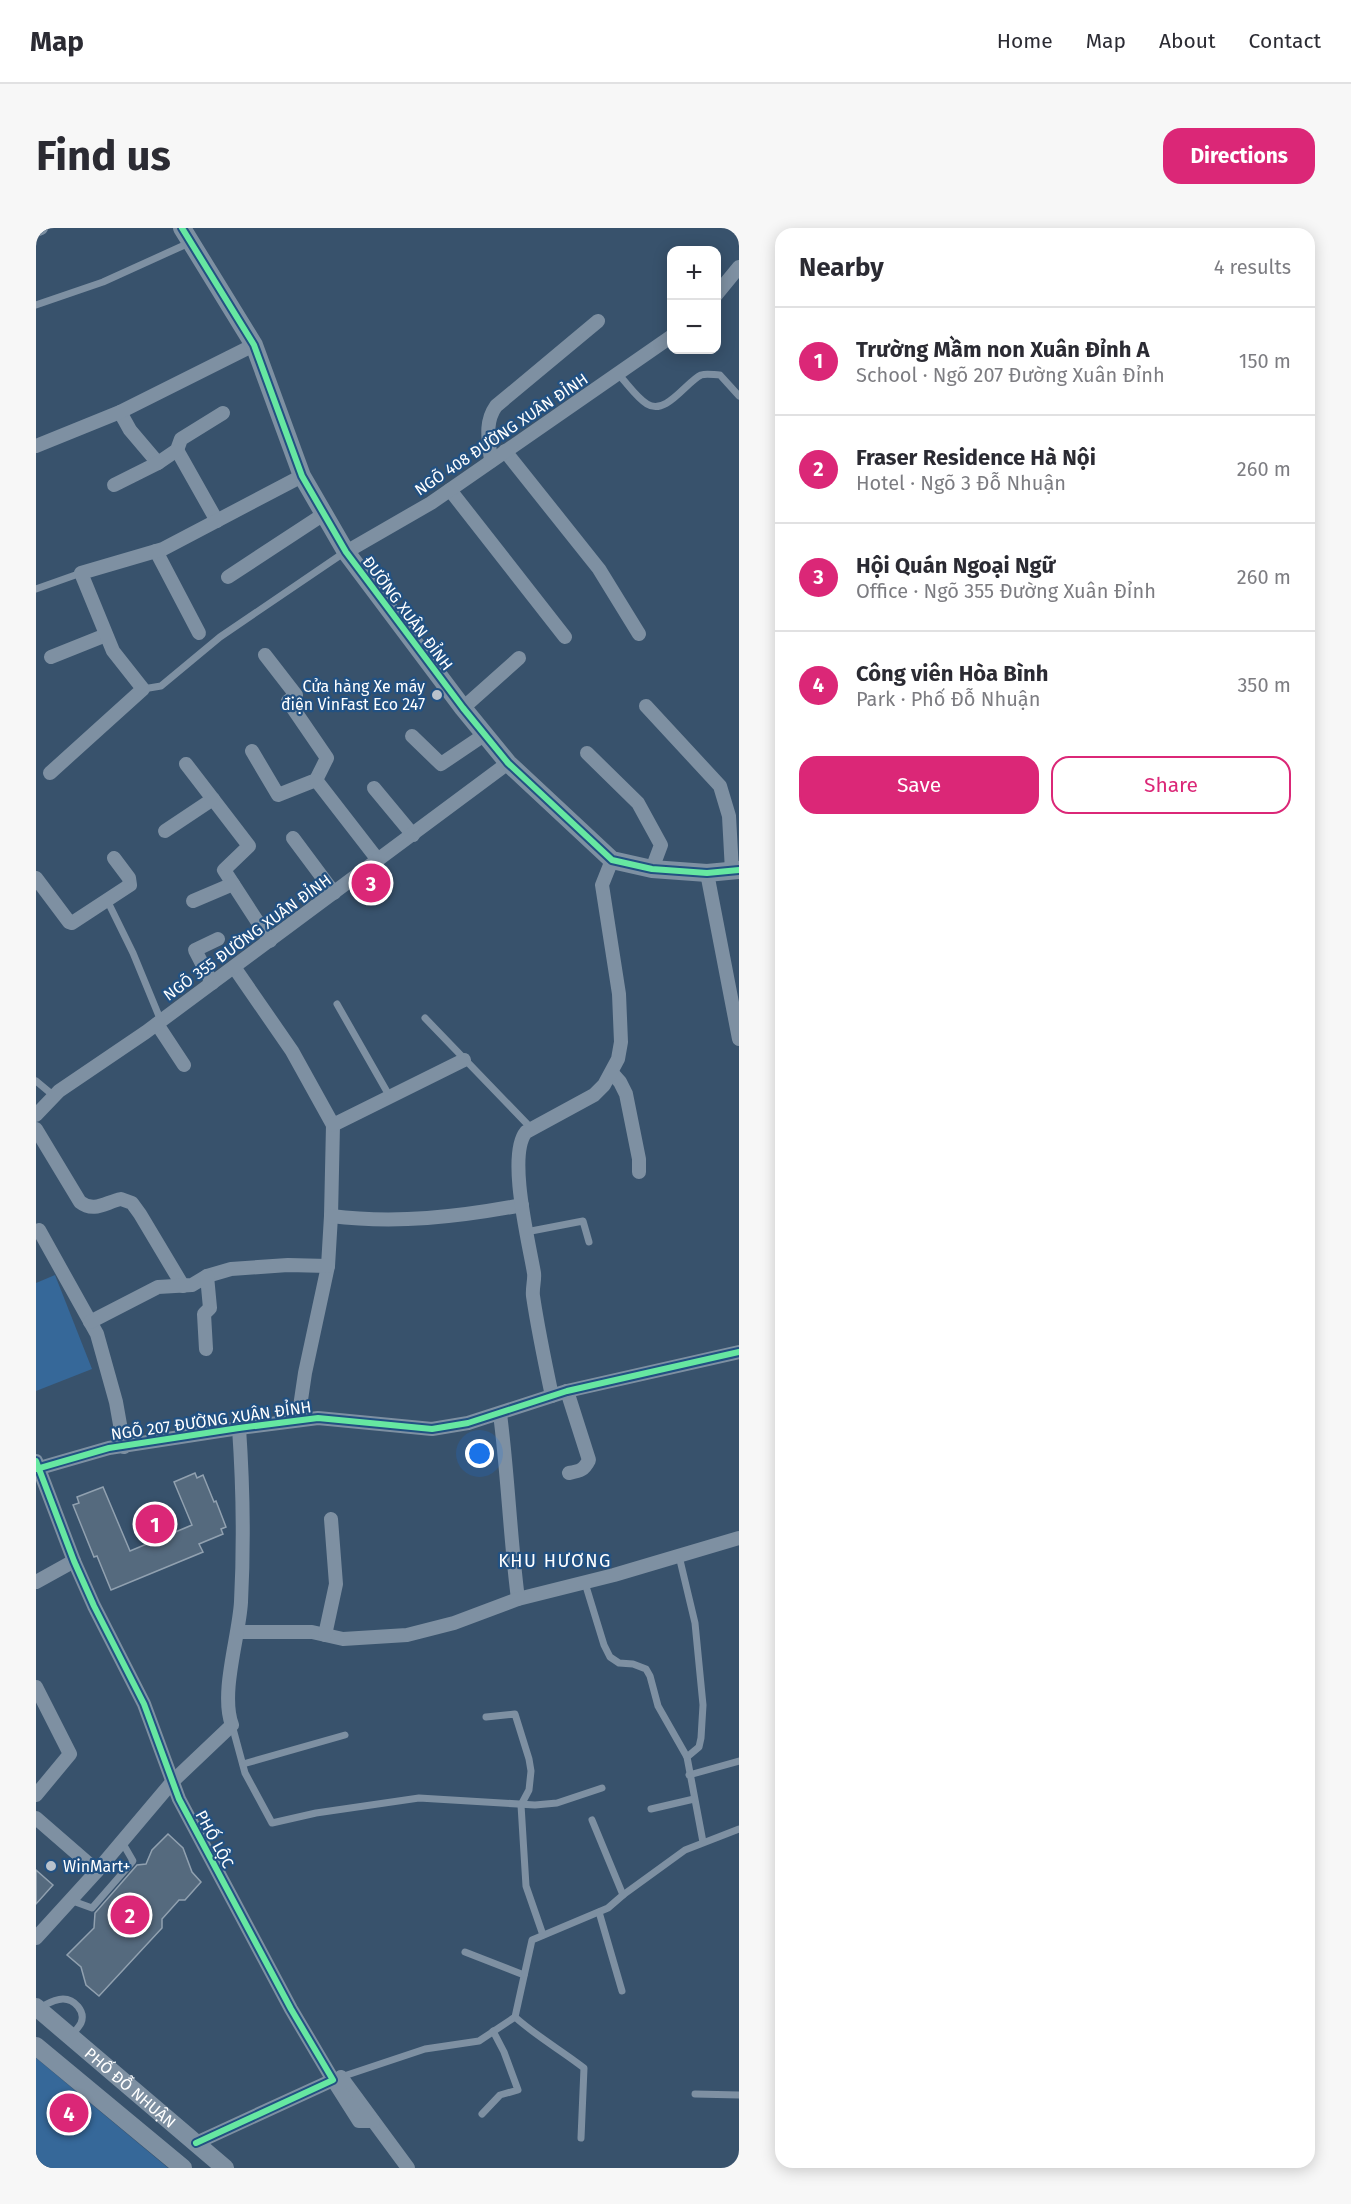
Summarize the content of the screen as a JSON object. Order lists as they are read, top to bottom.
{
  "streets": {
    "street": [
      "NGÕ 408 ĐƯỜNG XUÂN ĐỈNH",
      "ĐƯỜNG XUÂN ĐỈNH",
      "NGÕ 355 ĐƯỜNG XUÂN ĐỈNH",
      "NGÕ 207 ĐƯỜNG XUÂN ĐỈNH",
      "PHỐ LỘC",
      "PHỐ ĐỖ NHUẬN"
    ]
  },
  "crossings": [
    ["NGÕ 408 ĐƯỜNG XUÂN ĐỈNH", "ĐƯỜNG XUÂN ĐỈNH"],
    ["ĐƯỜNG XUÂN ĐỈNH", "NGÕ 355 ĐƯỜNG XUÂN ĐỈNH"],
    ["NGÕ 207 ĐƯỜNG XUÂN ĐỈNH", "PHỐ LỘC"]
  ],
  "districts": ["KHU HƯƠNG"],
  "places": ["Cửa hàng Xe máy điện VinFast Eco 247", "WinMart+"],
  "page": {
    "header": "Map",
    "nav": [
      "Home",
      "Map",
      "About",
      "Contact"
    ],
    "buttons": [
      "Directions",
      ["Save", "Share"]
    ],
    "title": "Find us",
    "heading": ["Nearby", "4 results"],
    "map_buttons": ["+", "−"],
    "list": [
      {
        "mark": "1",
        "name": "Trường Mầm non Xuân Đỉnh A",
        "note": "School · Ngõ 207 Đường Xuân Đỉnh",
        "value": "150 m"
      },
      {
        "mark": "2",
        "name": "Fraser Residence Hà Nội",
        "note": "Hotel · Ngõ 3 Đỗ Nhuận",
        "value": "260 m"
      },
      {
        "mark": "3",
        "name": "Hội Quán Ngoại Ngữ",
        "note": "Office · Ngõ 355 Đường Xuân Đỉnh",
        "value": "260 m"
      },
      {
        "mark": "4",
        "name": "Công viên Hòa Bình",
        "note": "Park · Phố Đỗ Nhuận",
        "value": "350 m"
      }
    ],
    "pins": [
      "3",
      "1",
      "2",
      "4"
    ]
  }
}
